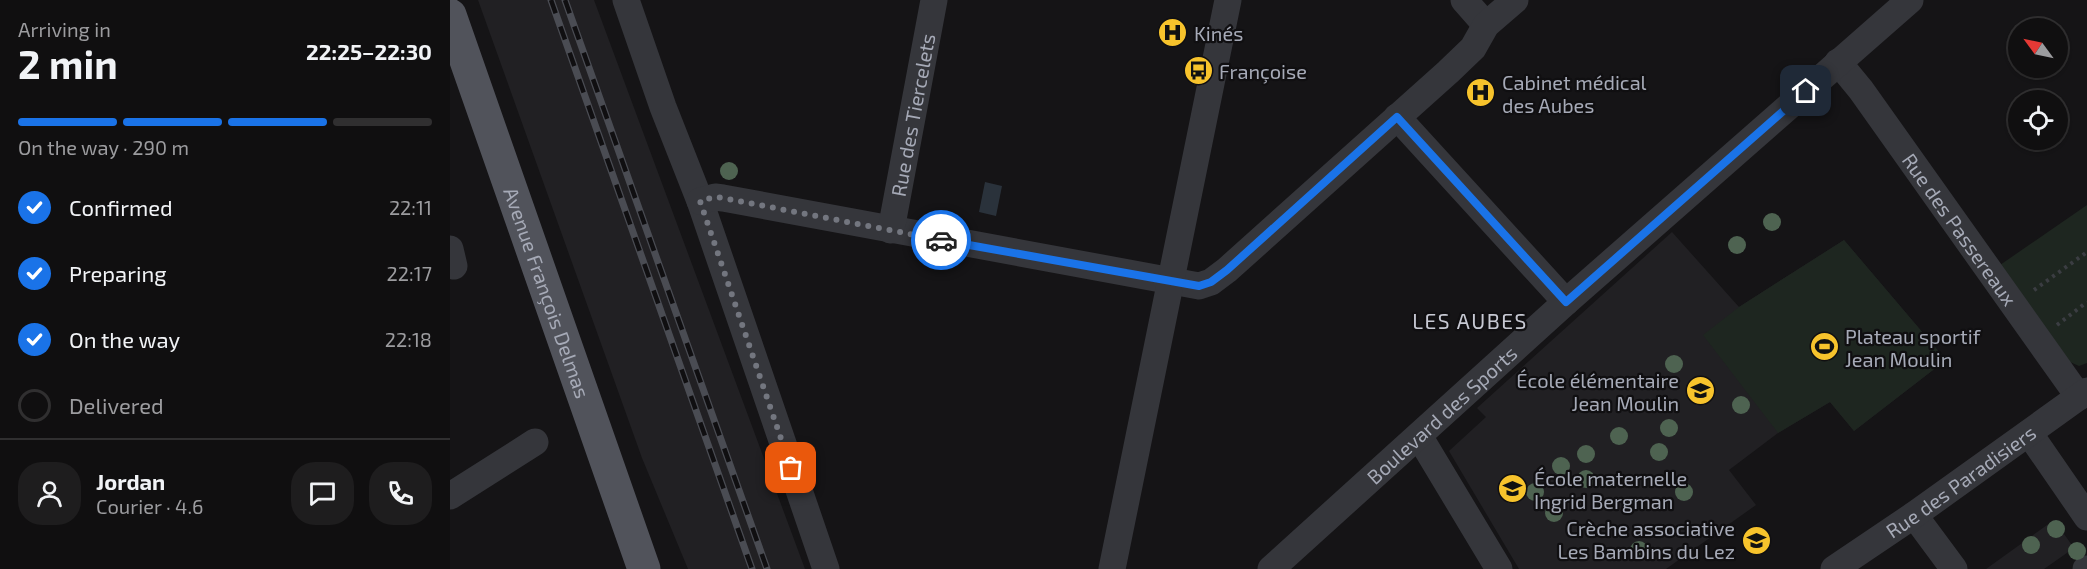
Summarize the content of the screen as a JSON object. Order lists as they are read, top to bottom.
{
  "streets": {
    "main road": ["Avenue François Delmas"],
    "street": [
      "Rue des Tiercelets",
      "Rue des Passereaux",
      "Boulevard des Sports",
      "Rue des Paradisiers"
    ]
  },
  "crossings": [
    ["Rue des Passereaux", "Boulevard des Sports"],
    ["Rue des Passereaux", "Rue des Paradisiers"]
  ],
  "districts": ["LES AUBES"],
  "places": {
    "hospital": ["Kinés", "Cabinet médical des Aubes"],
    "bus stop": ["Françoise"],
    "sports": ["Plateau sportif Jean Moulin"],
    "school or university": ["École élémentaire Jean Moulin", "École maternelle Ingrid Bergman", "Crèche associative Les Bambins du Lez"]
  },
  "north": "top left",
  "page": {
    "heading": ["2 min", "Arriving in", "22:25–22:30"],
    "panel": ["Jordan", "Courier · 4.6"],
    "bar": "On the way · 290 m",
    "list": [
      ["Confirmed", "22:11"],
      ["Preparing", "22:17"],
      ["On the way", "22:18"],
      "Delivered"
    ]
  }
}
